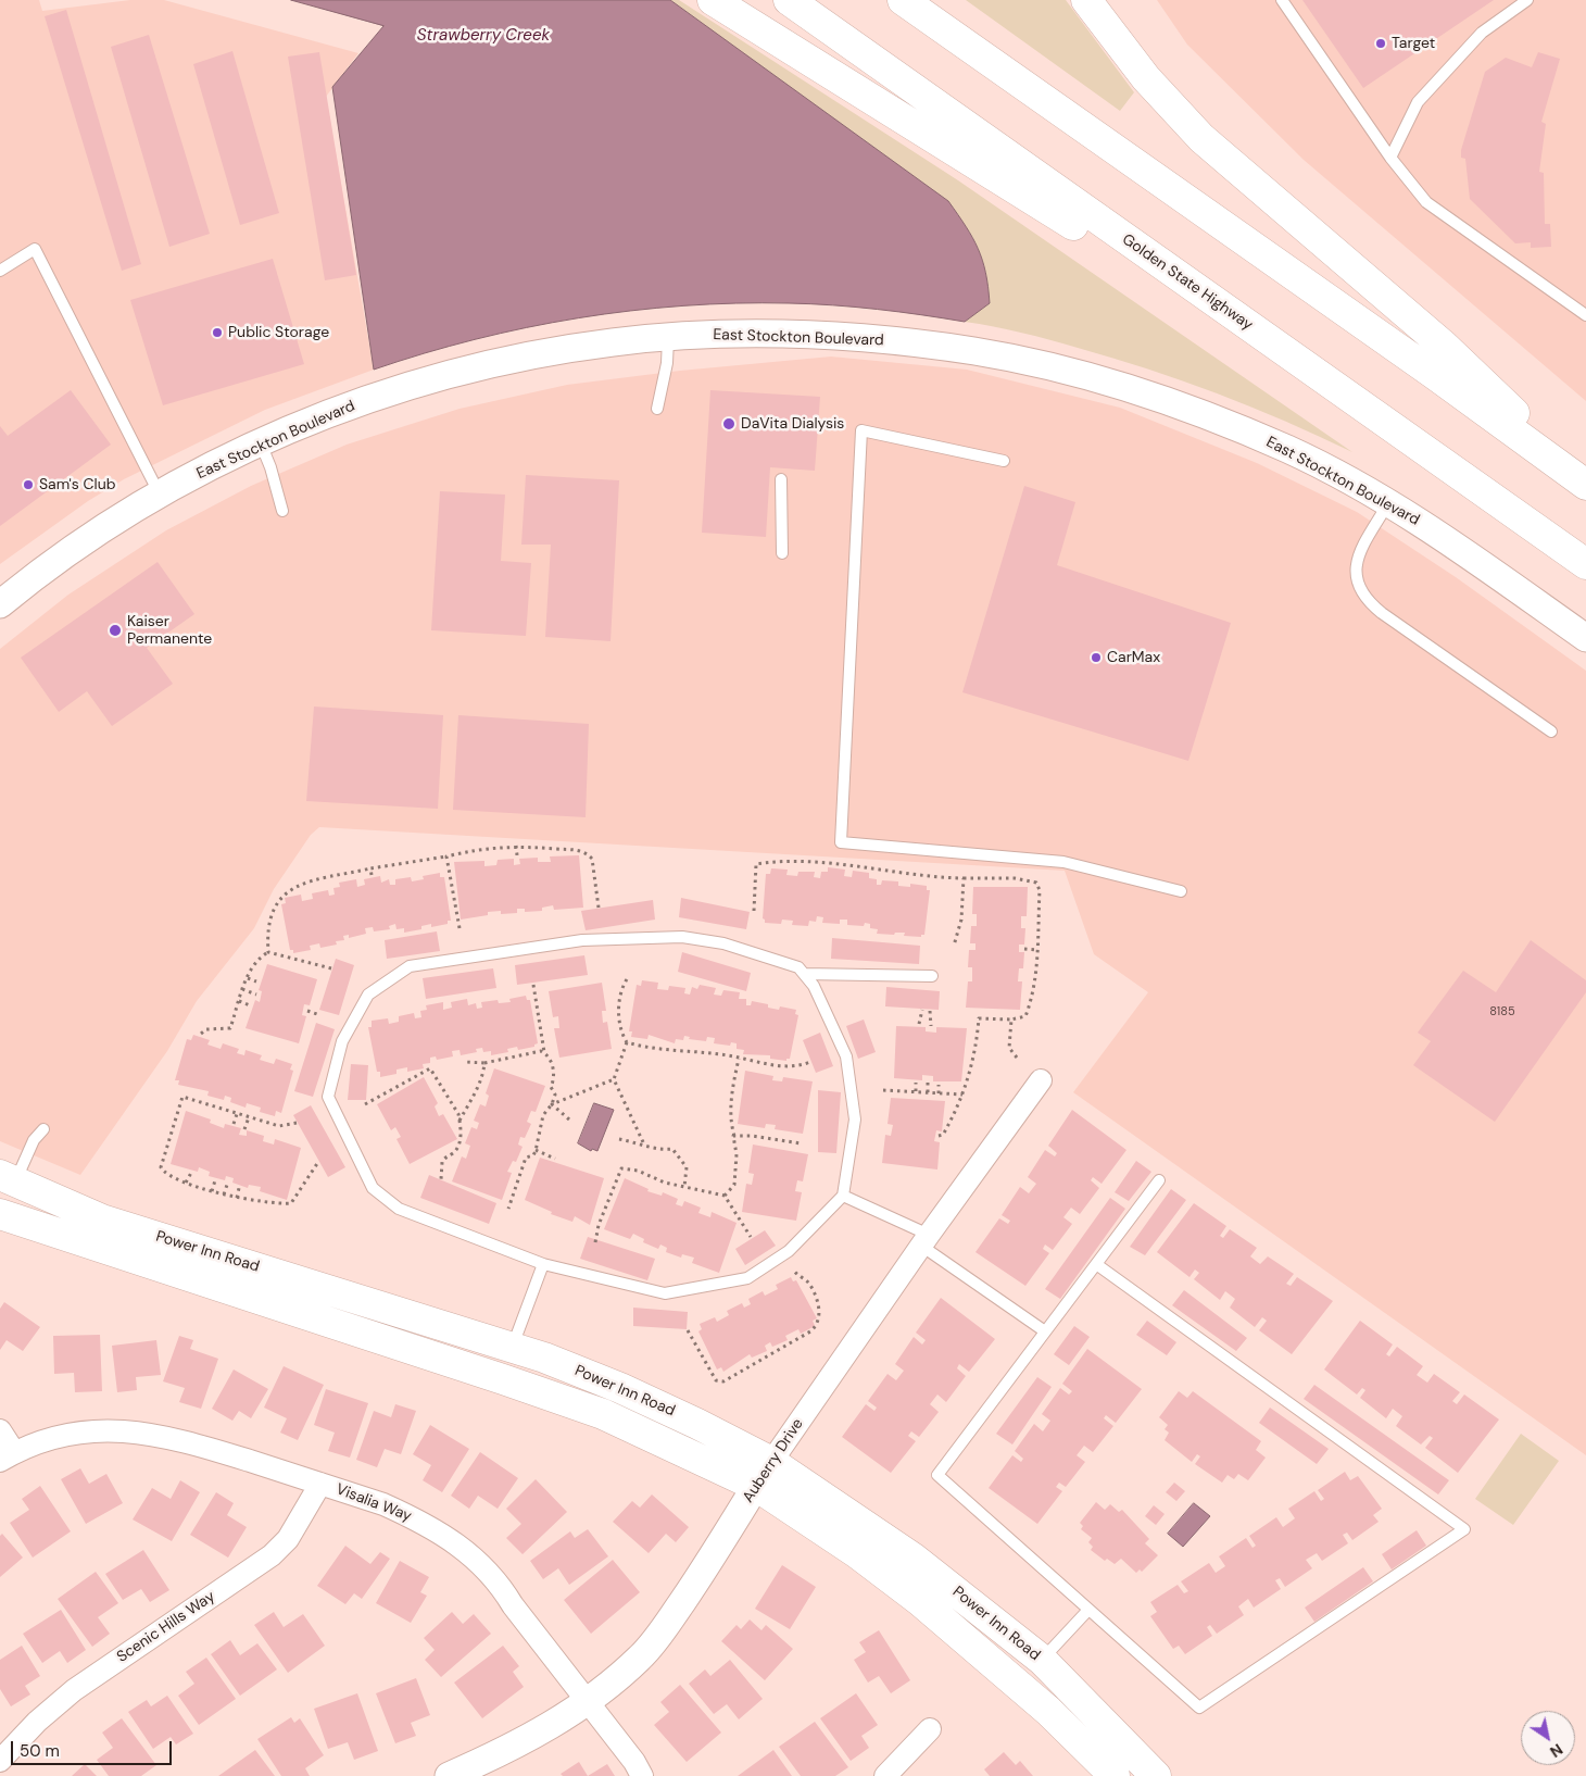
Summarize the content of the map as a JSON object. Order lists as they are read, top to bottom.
{
  "streets": {
    "main road": ["Golden State Highway", "Power Inn Road"],
    "street": [
      "East Stockton Boulevard",
      "Auberry Drive",
      "Visalia Way",
      "Scenic Hills Way"
    ]
  },
  "crossings": [
    ["Power Inn Road", "Auberry Drive"],
    ["Auberry Drive", "Visalia Way"],
    ["Visalia Way", "Scenic Hills Way"]
  ],
  "water": ["Strawberry Creek"],
  "places": [
    "Target",
    "Public Storage",
    "DaVita Dialysis",
    "Sam's Club",
    "Kaiser Permanente",
    "CarMax"
  ],
  "house_numbers": ["8185"],
  "scale_bar": "50 m",
  "north": "bottom right"
}
